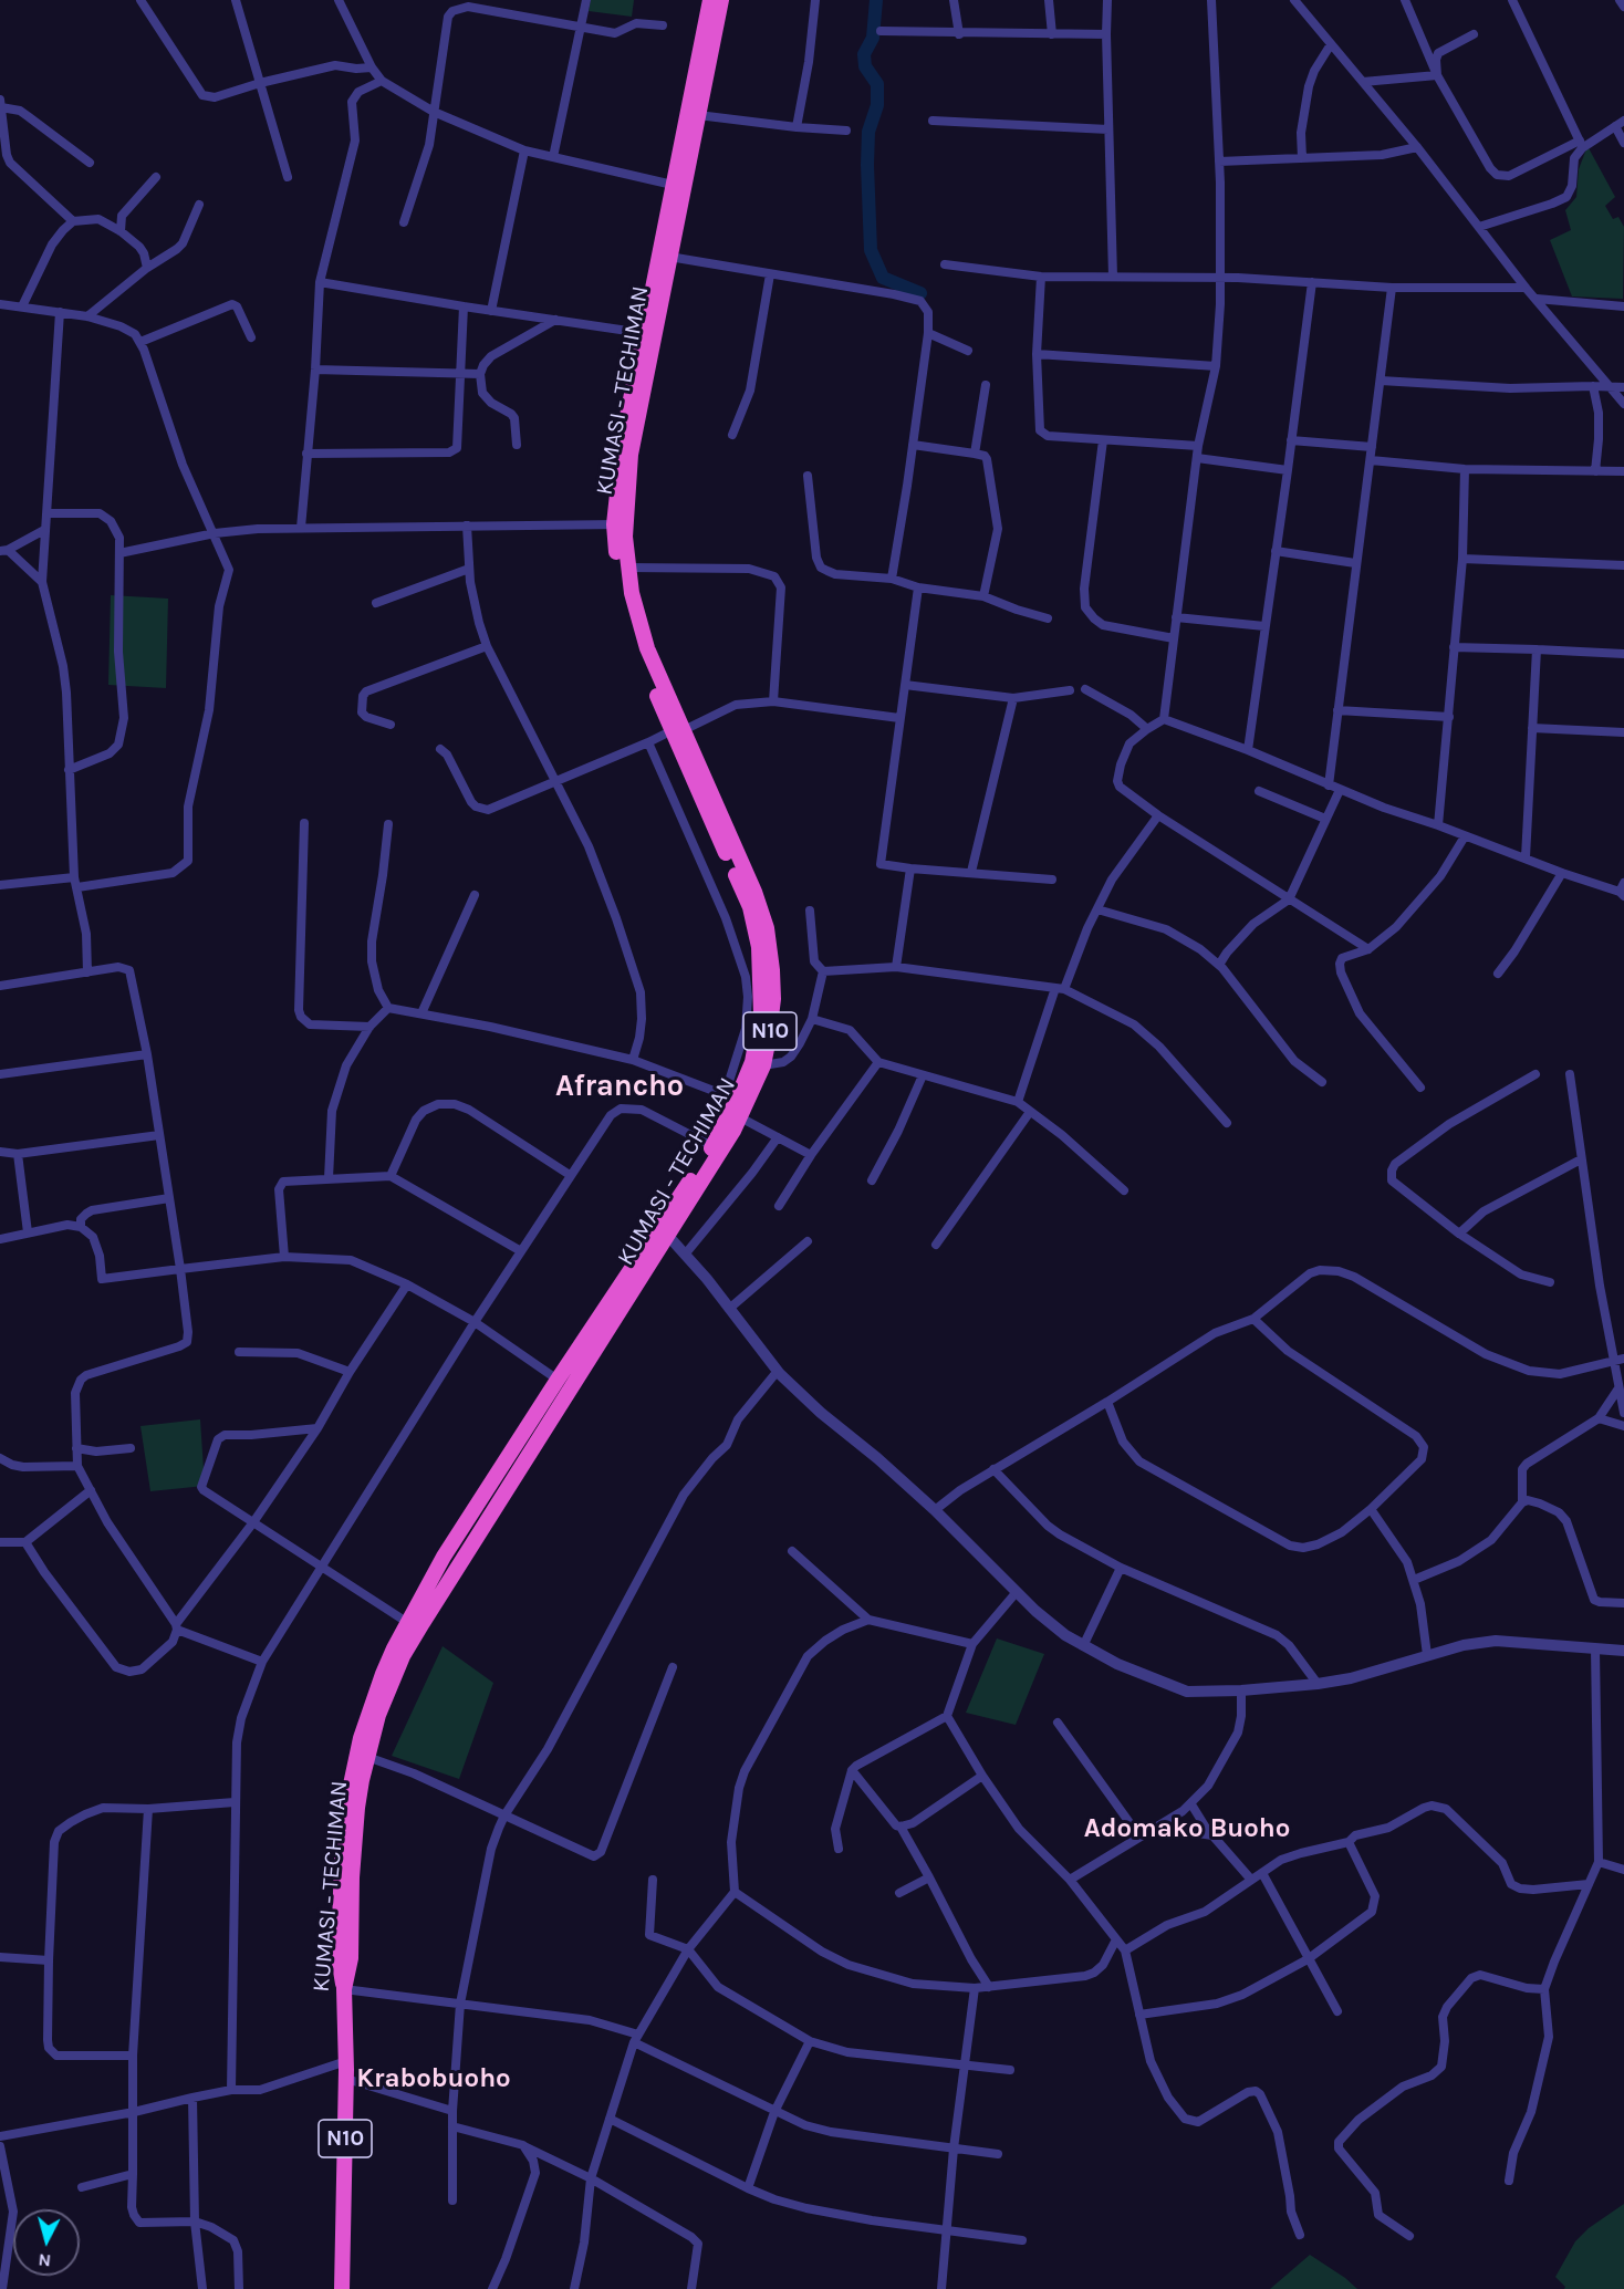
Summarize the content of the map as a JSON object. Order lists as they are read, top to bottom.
{
  "streets": {
    "highway": ["KUMASI - TECHIMAN", "N10"]
  },
  "crossings": [
    ["KUMASI - TECHIMAN", "N10"]
  ],
  "districts": ["Afrancho", "Adomako Buoho", "Krabobuoho"],
  "north": "bottom"
}
